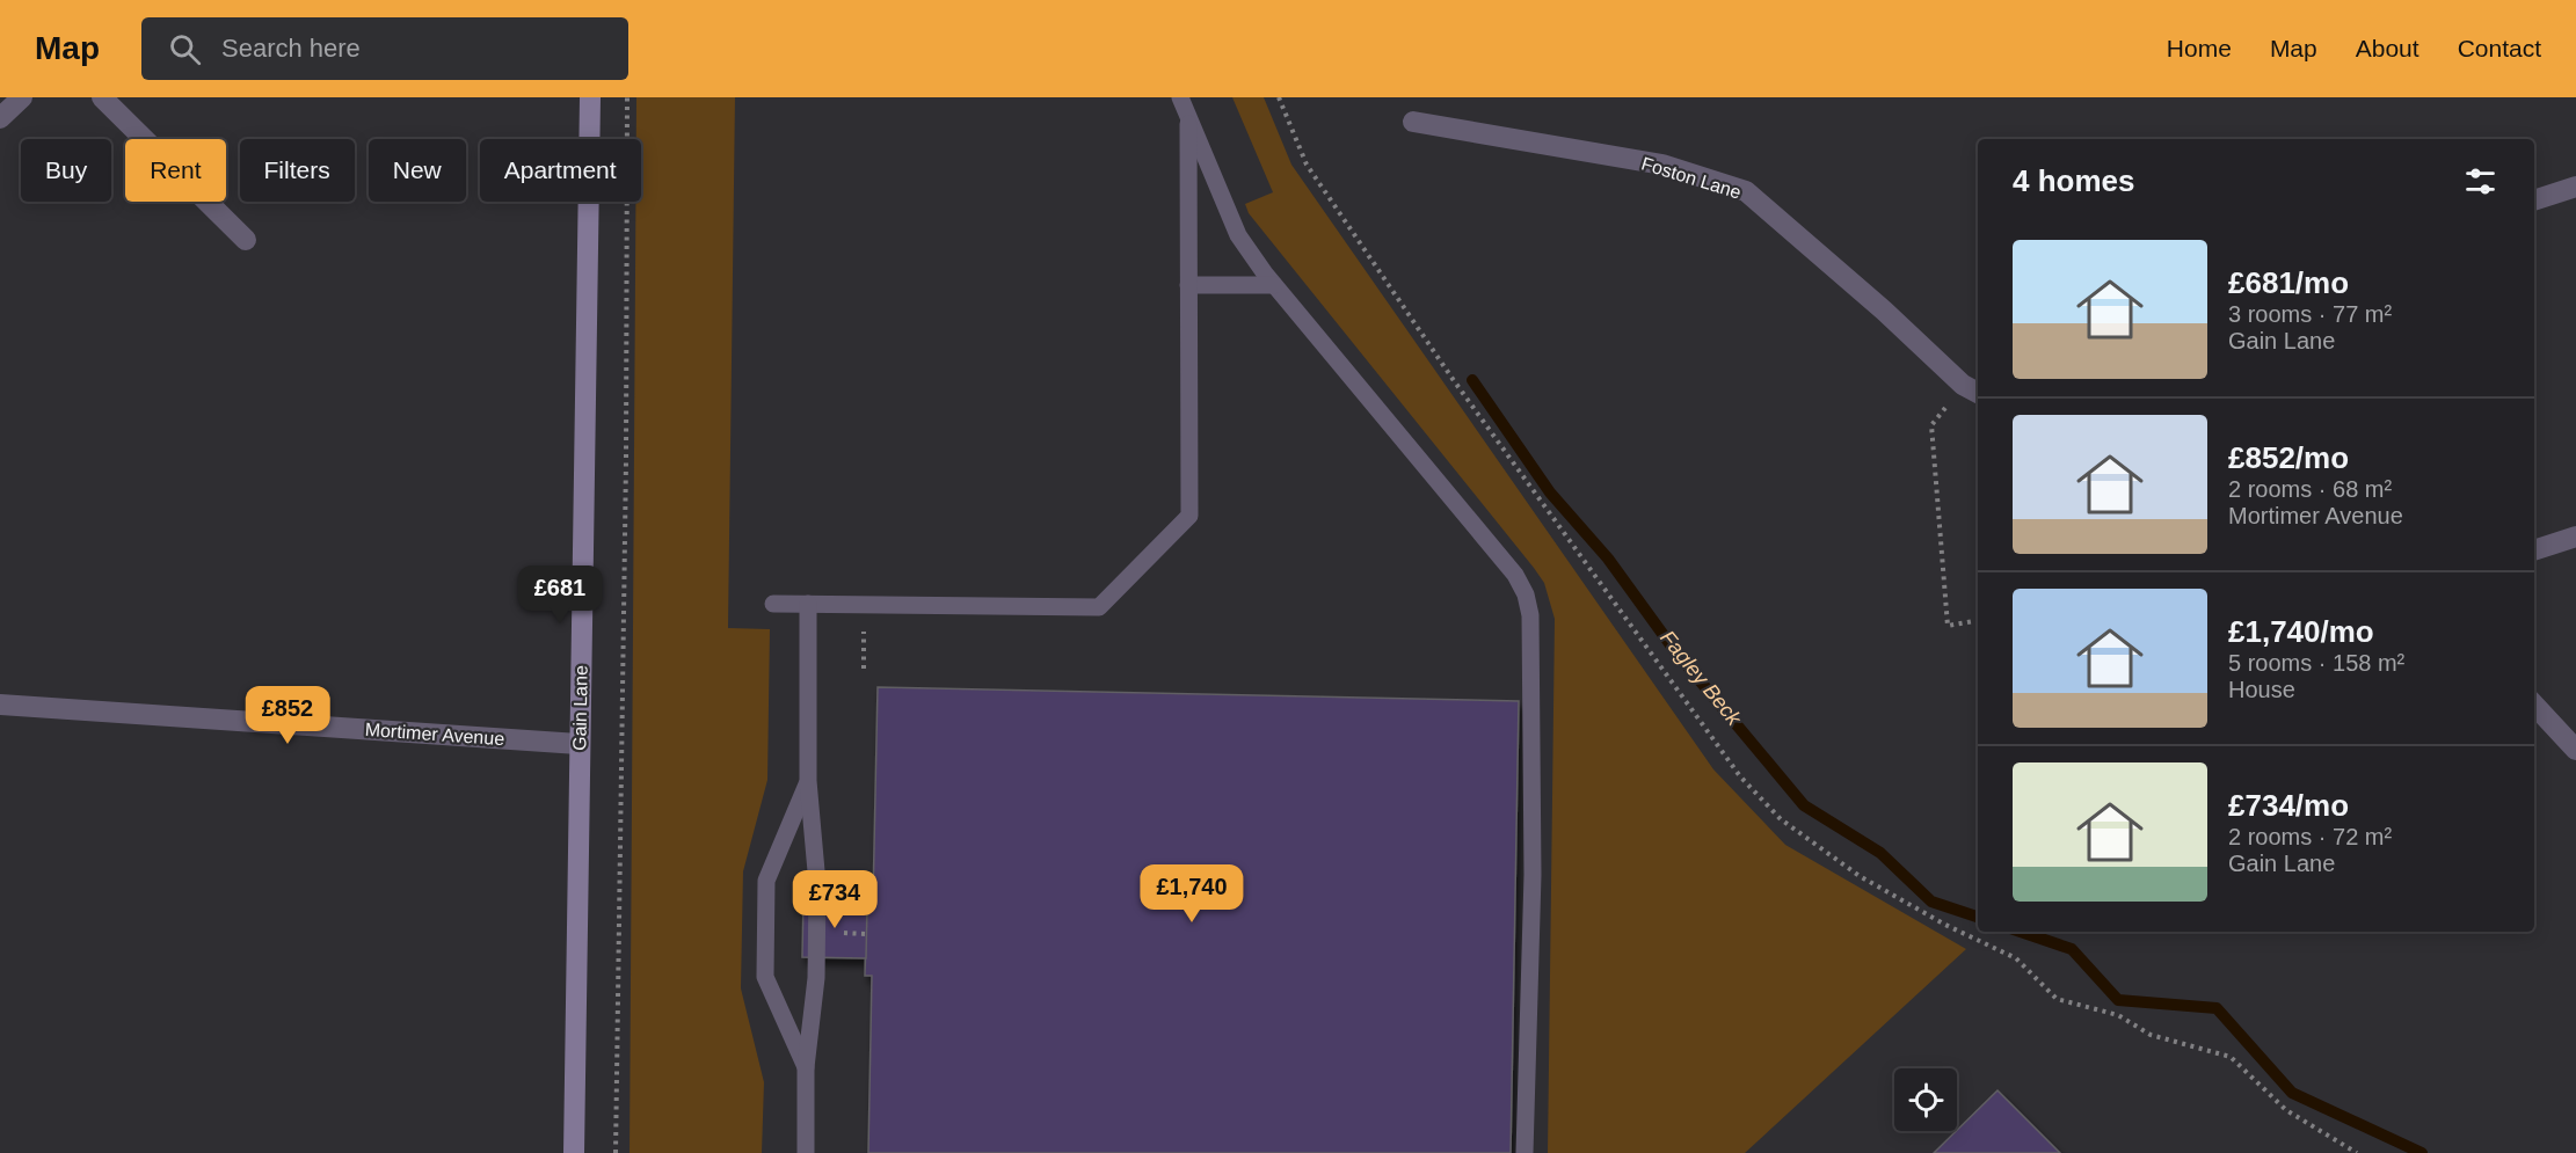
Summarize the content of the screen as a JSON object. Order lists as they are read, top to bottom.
{
  "streets": {
    "street": ["Foston Lane", "Gain Lane", "Mortimer Avenue"]
  },
  "crossings": [
    ["Gain Lane", "Mortimer Avenue"]
  ],
  "water": ["Fagley Beck"],
  "page": {
    "header": "Map",
    "search": "Search here",
    "nav": [
      "Home",
      "Map",
      "About",
      "Contact"
    ],
    "chip": [
      "Buy",
      "Rent",
      "Filters",
      "New",
      "Apartment"
    ],
    "heading": "4 homes",
    "list": [
      {
        "name": "£681/mo",
        "note": "3 rooms · 77 m² · Gain Lane"
      },
      {
        "name": "£852/mo",
        "note": "2 rooms · 68 m² · Mortimer Avenue"
      },
      {
        "name": "£1,740/mo",
        "note": "5 rooms · 158 m² · House"
      },
      {
        "name": "£734/mo",
        "note": "2 rooms · 72 m² · Gain Lane"
      }
    ],
    "price": [
      "£681",
      "£852",
      "£1,740",
      "£734"
    ]
  }
}
